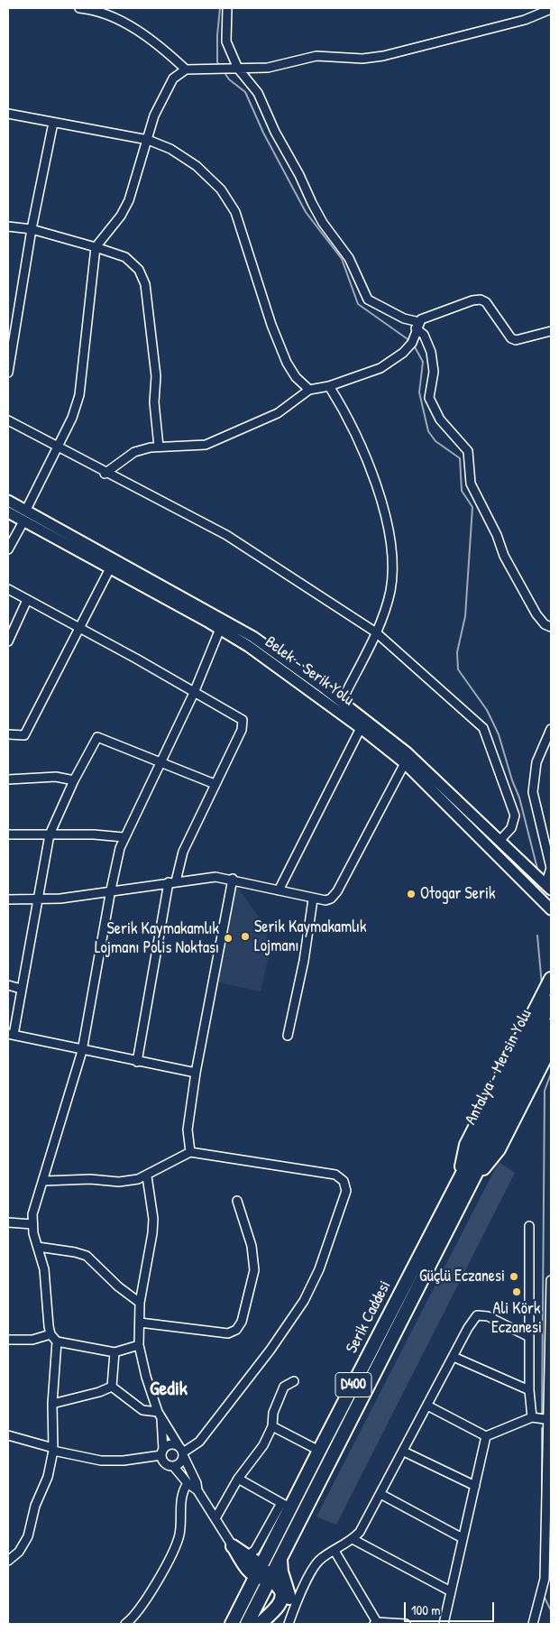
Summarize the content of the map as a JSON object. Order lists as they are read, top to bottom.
{
  "streets": {
    "highway": ["Antalya - Mersin Yolu", "Serik Caddesi", "D400"],
    "main road": ["Belek - Serik Yolu"]
  },
  "crossings": [
    ["Antalya - Mersin Yolu", "Serik Caddesi"]
  ],
  "districts": ["Gedik"],
  "places": [
    "Otogar Serik",
    "Serik Kaymakamlık Lojmanı",
    "Serik Kaymakamlık Lojmanı Polis Noktası",
    "Güçlü Eczanesi",
    "Ali Körk Eczanesi"
  ],
  "scale_bar": "100 m"
}
